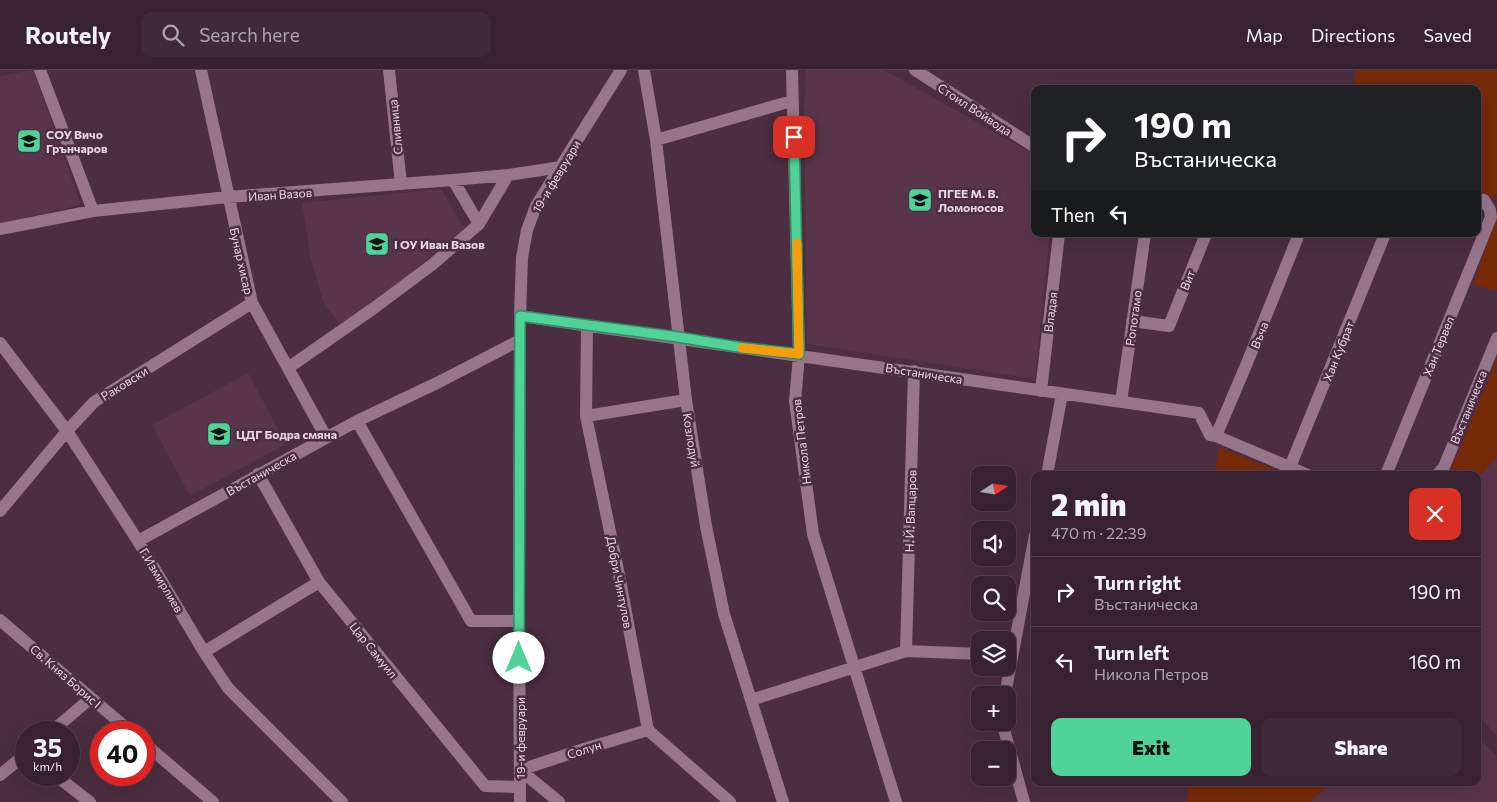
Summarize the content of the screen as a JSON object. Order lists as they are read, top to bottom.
{
  "streets": {
    "street": [
      "Стоил Войвода",
      "Сливница",
      "19-и февруари",
      "Иван Вазов",
      "Бунар хисар",
      "Вит",
      "Владая",
      "Ропотамо",
      "Въча",
      "Хан Тервел",
      "Хан Кубрат",
      "Въстаническа",
      "Раковски",
      "Козлодуй",
      "Никола Петров",
      "Н. Й. Вапцаров",
      "Г.Измирлиев",
      "Добри Чинтулов",
      "Цар Самуил",
      "Св. Княз Борис I",
      "Солун"
    ]
  },
  "crossings": [
    ["Сливница", "Иван Вазов"],
    ["19-и февруари", "Иван Вазов"],
    ["19-и февруари", "Въстаническа"],
    ["19-и февруари", "Цар Самуил"],
    ["19-и февруари", "Солун"],
    ["Иван Вазов", "Бунар хисар"],
    ["Бунар хисар", "Въстаническа"],
    ["Бунар хисар", "Раковски"],
    ["Вит", "Ропотамо"],
    ["Владая", "Въстаническа"],
    ["Ропотамо", "Въстаническа"],
    ["Въча", "Въстаническа"],
    ["Хан Кубрат", "Въстаническа"],
    ["Въстаническа", "Козлодуй"],
    ["Въстаническа", "Никола Петров"],
    ["Въстаническа", "Н. Й. Вапцаров"],
    ["Въстаническа", "Г.Измирлиев"],
    ["Въстаническа", "Добри Чинтулов"],
    ["Въстаническа", "Цар Самуил"],
    ["Раковски", "Г.Измирлиев"],
    ["Добри Чинтулов", "Солун"]
  ],
  "places": {
    "school or university": [
      "СОУ Вичо Грънчаров",
      "ПГЕЕ М. В. Ломоносов",
      "I ОУ Иван Вазов",
      "ЦДГ Бодра смяна"
    ]
  },
  "north": "right",
  "page": {
    "header": "Routely",
    "search": "Search here",
    "nav": ["Map", "Directions", "Saved"],
    "turn": ["190 m", "Въстаническа"],
    "then": "Then",
    "map_buttons": ["+", "−"],
    "heading": ["2 min", "470 m · 22:39"],
    "list": [
      {
        "name": "Turn right",
        "note": "Въстаническа",
        "value": "190 m"
      },
      {
        "name": "Turn left",
        "note": "Никола Петров",
        "value": "160 m"
      }
    ],
    "buttons": ["Exit", "Share"],
    "speed": "35 km/h",
    "limit": "40"
  }
}
